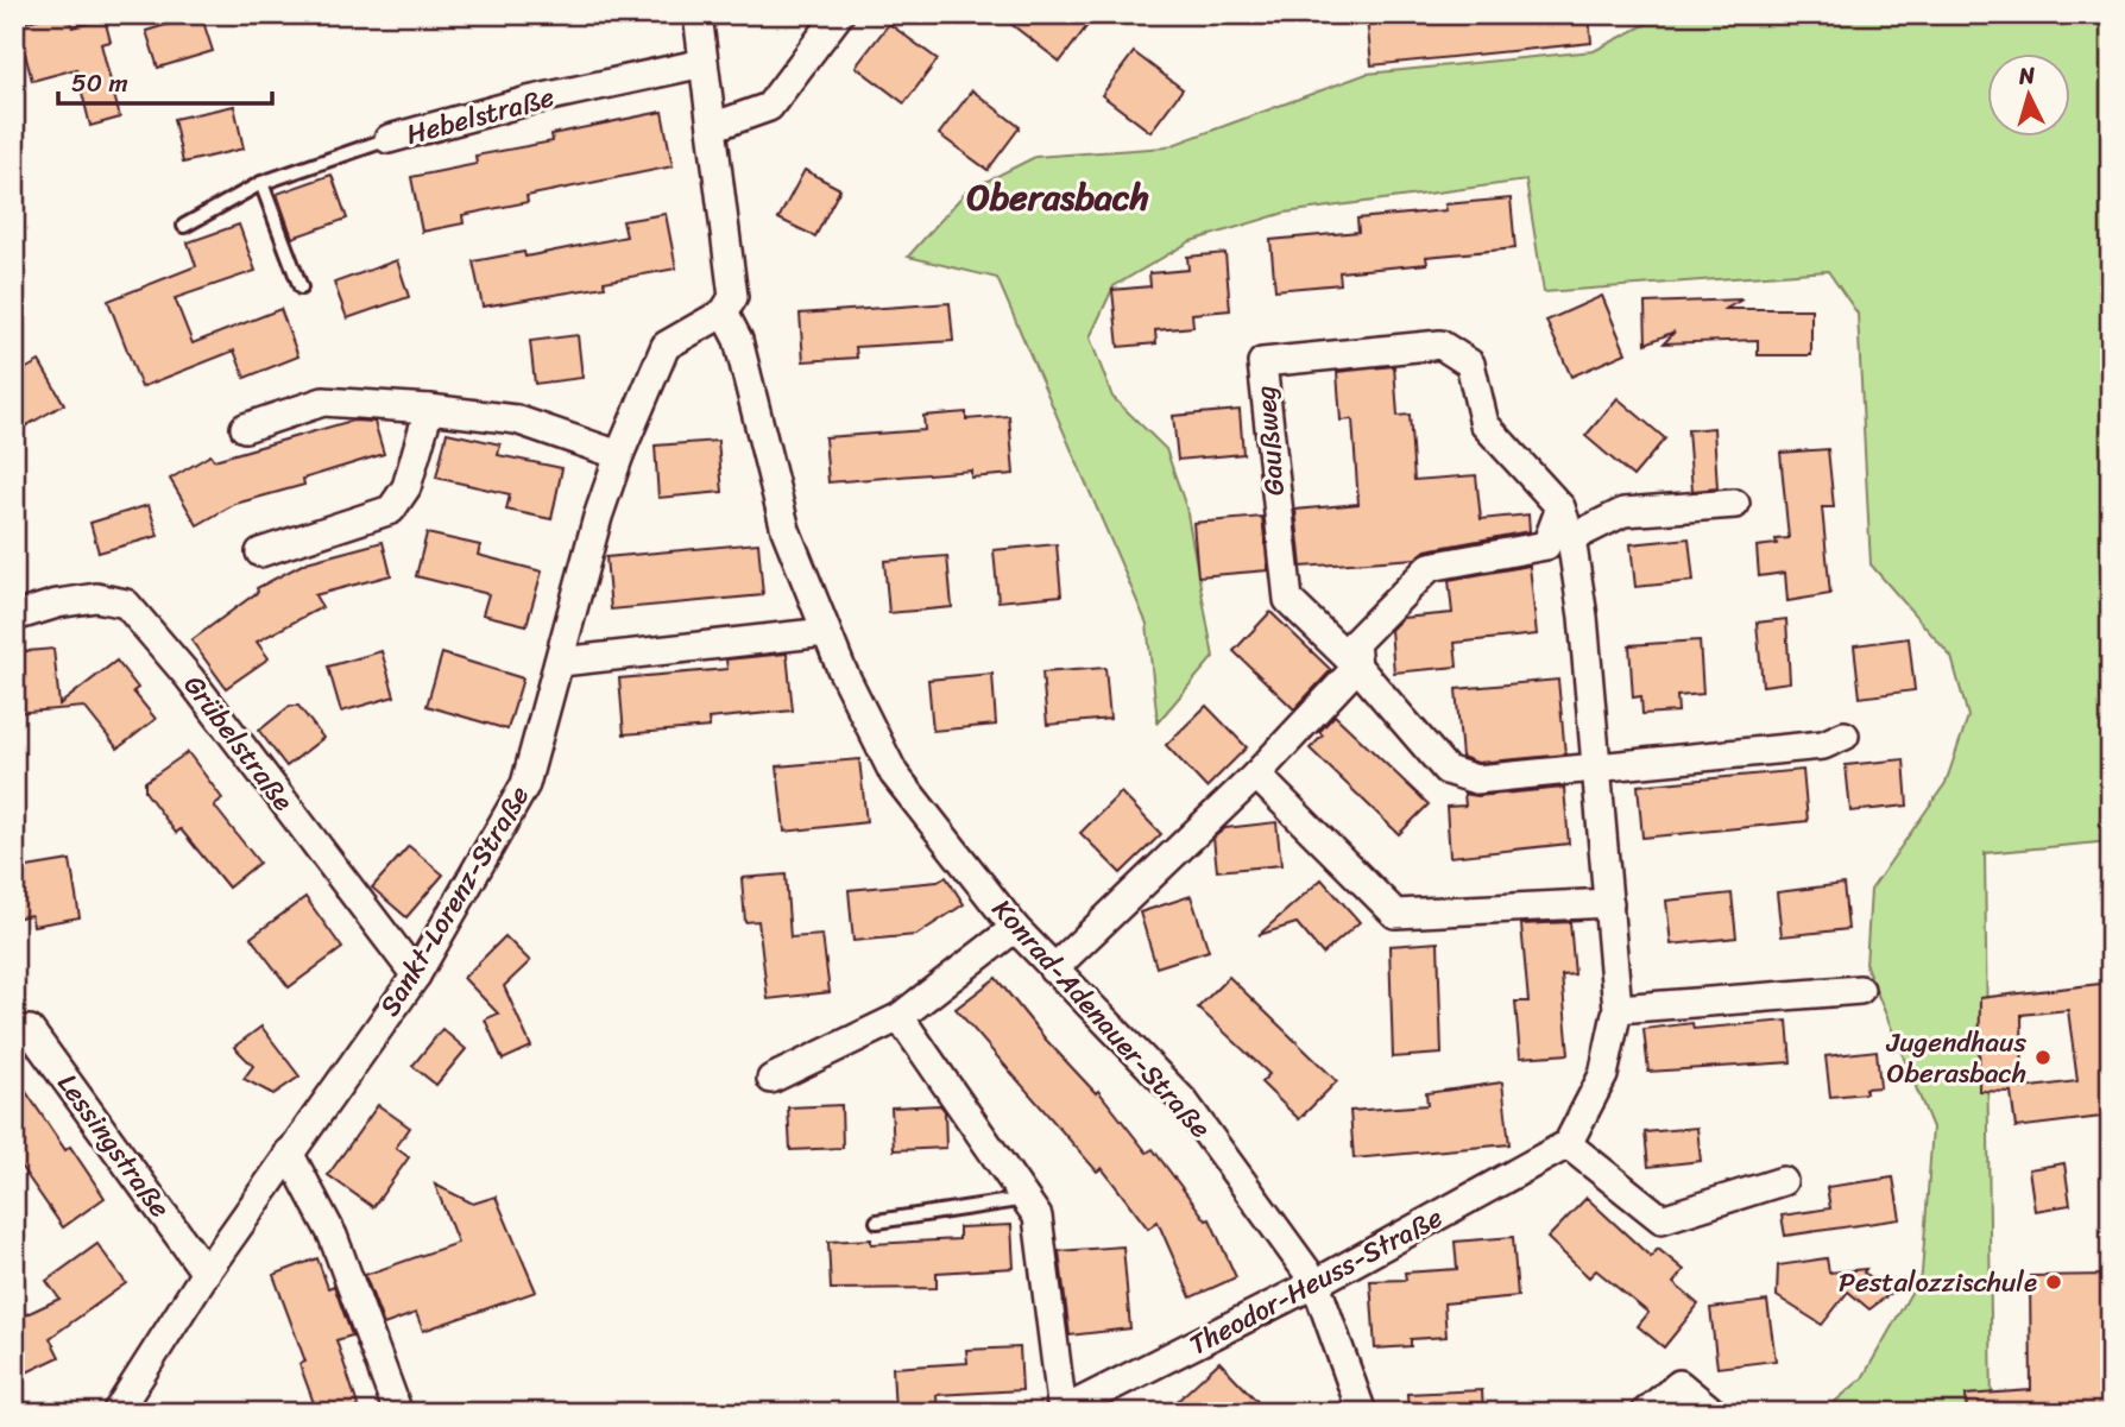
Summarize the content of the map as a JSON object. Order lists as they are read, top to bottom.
{
  "streets": {
    "street": [
      "Hebelstraße",
      "Gaußweg",
      "Grübelstraße",
      "Sankt-Lorenz-Straße",
      "Konrad-Adenauer-Straße",
      "Lessingstraße",
      "Theodor-Heuss-Straße"
    ]
  },
  "crossings": [
    ["Grübelstraße", "Sankt-Lorenz-Straße"],
    ["Sankt-Lorenz-Straße", "Konrad-Adenauer-Straße"],
    ["Sankt-Lorenz-Straße", "Lessingstraße"],
    ["Konrad-Adenauer-Straße", "Theodor-Heuss-Straße"]
  ],
  "districts": ["Oberasbach"],
  "places": ["Jugendhaus Oberasbach", "Pestalozzischule"],
  "scale_bar": "50 m",
  "north": "top"
}
